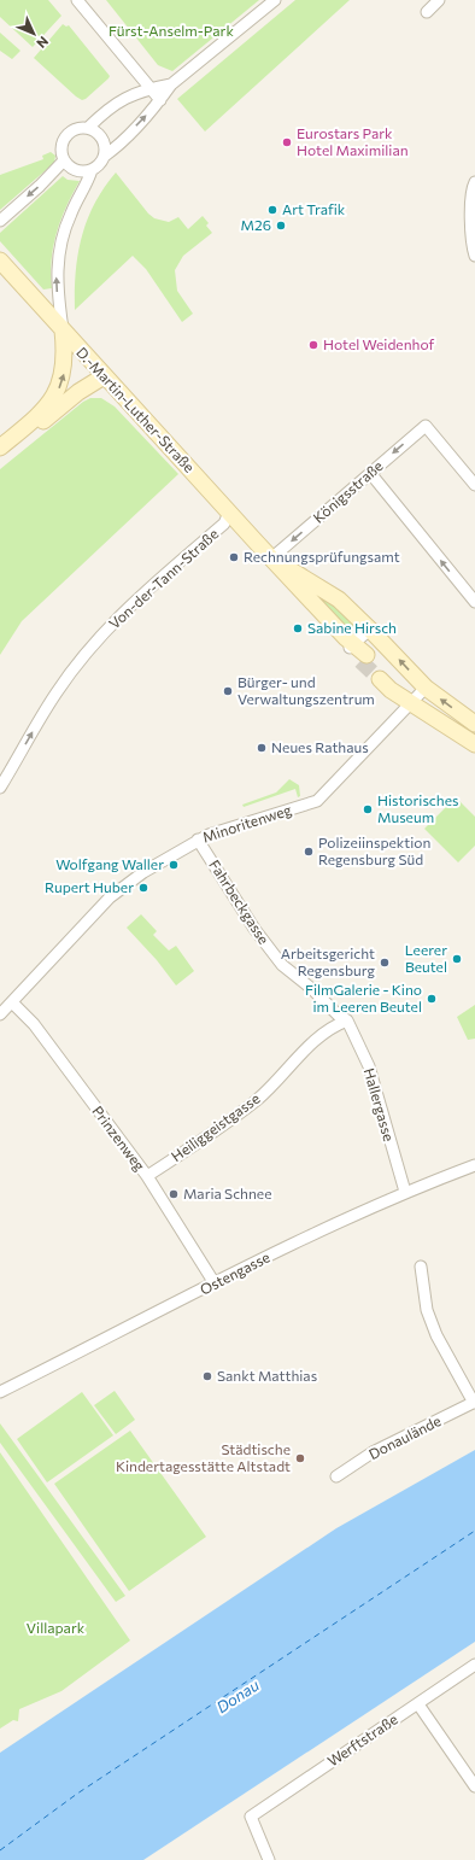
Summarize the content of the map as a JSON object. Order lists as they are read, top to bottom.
{
  "streets": {
    "street": [
      "D.-Martin-Luther-Straße",
      "Königsstraße",
      "Von-der-Tann-Straße",
      "Minoritenweg",
      "Fahrbeckgasse",
      "Hallergasse",
      "Heiliggeistgasse",
      "Prinzenweg",
      "Ostengasse",
      "Donaulände",
      "Werftstraße"
    ]
  },
  "crossings": [
    ["D.-Martin-Luther-Straße", "Königsstraße"],
    ["D.-Martin-Luther-Straße", "Von-der-Tann-Straße"],
    ["D.-Martin-Luther-Straße", "Minoritenweg"],
    ["Minoritenweg", "Fahrbeckgasse"],
    ["Minoritenweg", "Prinzenweg"],
    ["Fahrbeckgasse", "Hallergasse"],
    ["Fahrbeckgasse", "Heiliggeistgasse"],
    ["Hallergasse", "Heiliggeistgasse"],
    ["Hallergasse", "Ostengasse"],
    ["Heiliggeistgasse", "Prinzenweg"],
    ["Prinzenweg", "Ostengasse"]
  ],
  "one_way": ["Von-der-Tann-Straße"],
  "water": ["Donau"],
  "parks": ["Fürst-Anselm-Park", "Villapark"],
  "places": [
    "Eurostars Park Hotel Maximilian",
    "Art Trafik",
    "M26",
    "Hotel Weidenhof",
    "Rechnungsprüfungsamt",
    "Sabine Hirsch",
    "Bürger- und Verwaltungszentrum",
    "Neues Rathaus",
    "Historisches Museum",
    "Polizeiinspektion Regensburg Süd",
    "Wolfgang Waller",
    "Rupert Huber",
    "Leerer Beutel",
    "Arbeitsgericht Regensburg",
    "FilmGalerie - Kino im Leeren Beutel",
    "Maria Schnee",
    "Sankt Matthias",
    "Städtische Kindertagesstätte Altstadt"
  ],
  "north": "bottom right"
}
